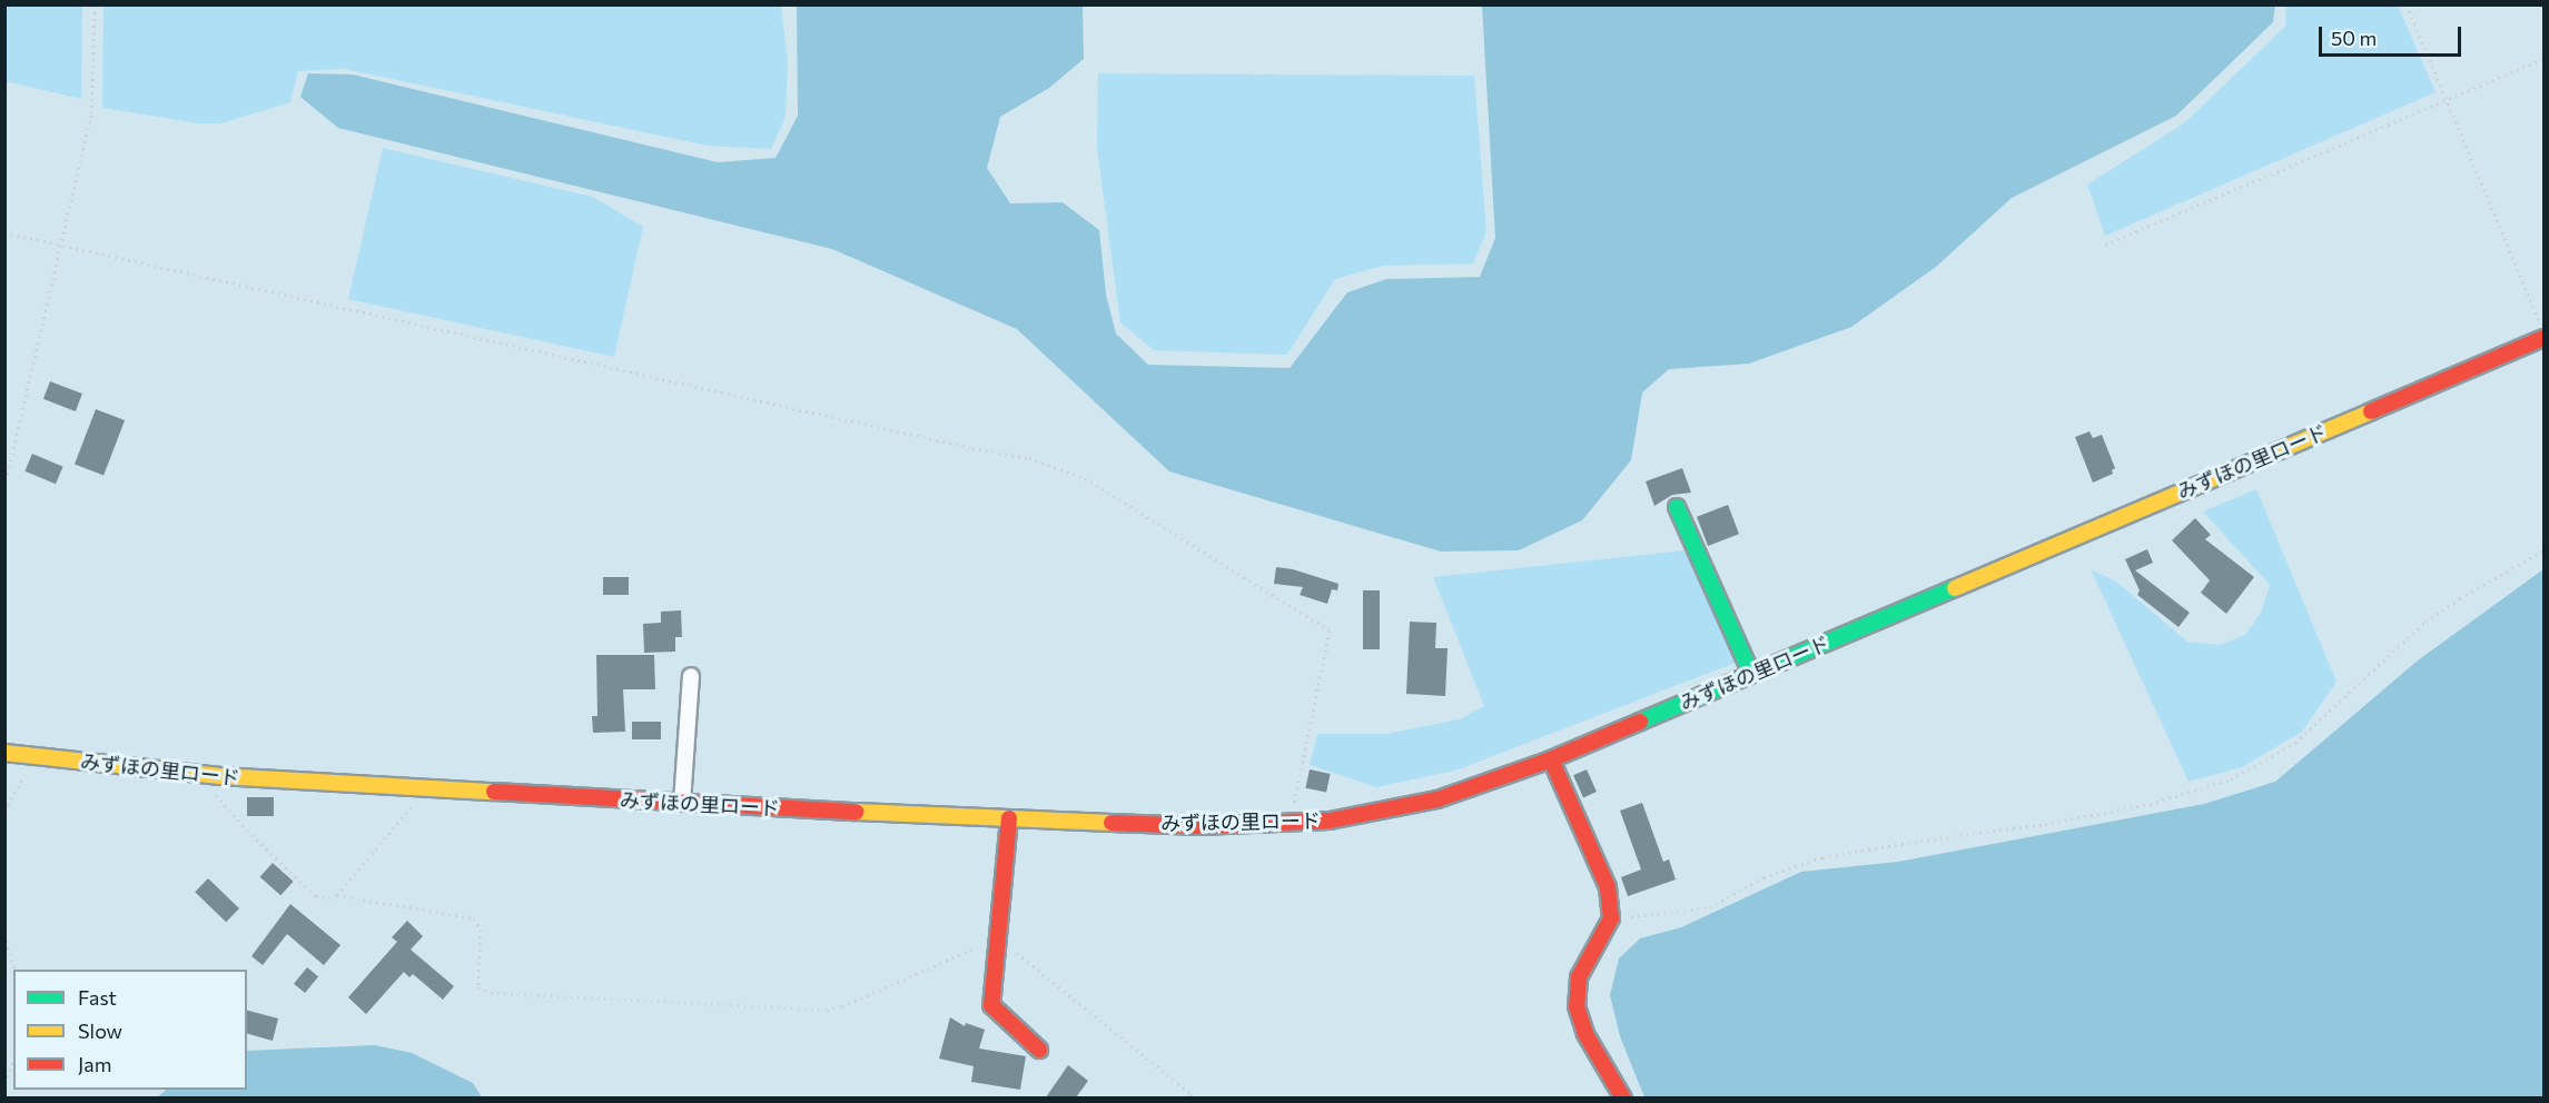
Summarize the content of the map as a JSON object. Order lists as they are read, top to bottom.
{
  "streets": {
    "street": ["みずほの里ロード"]
  },
  "legend": ["Fast", "Slow", "Jam"],
  "scale_bar": "50 m"
}
